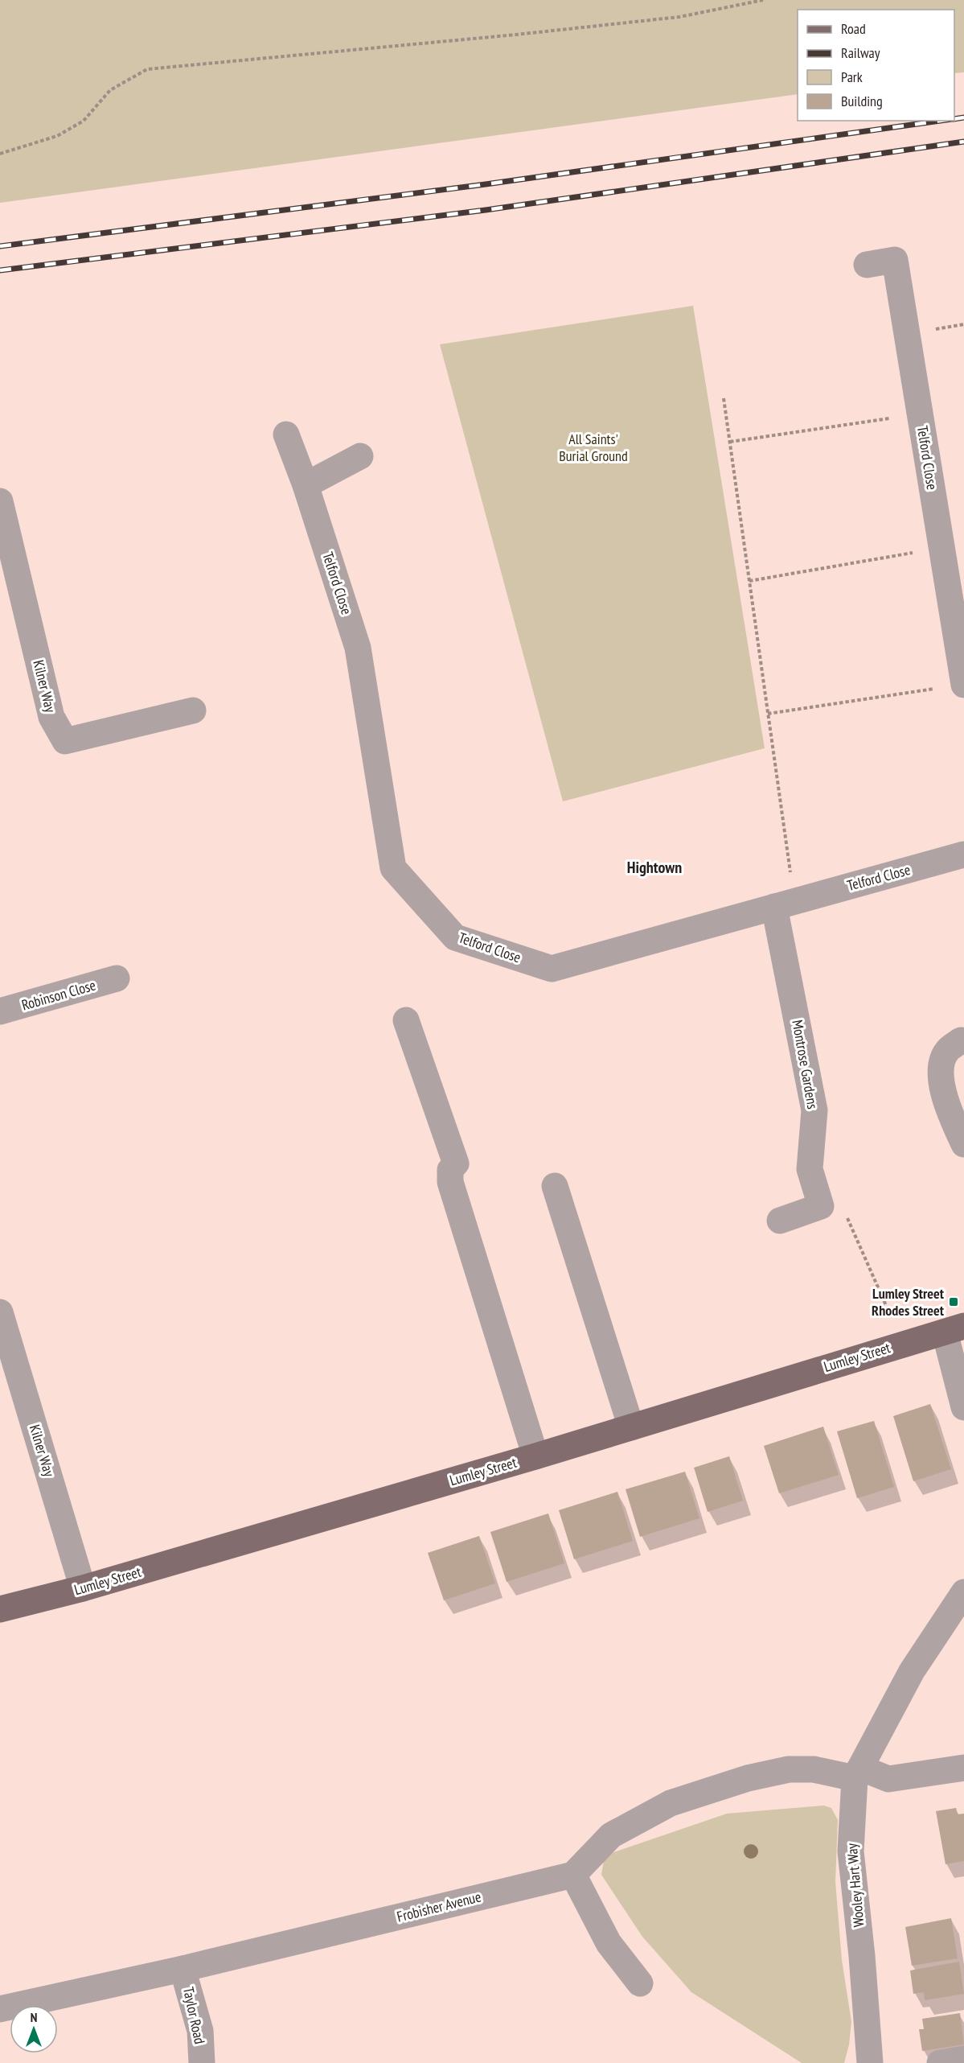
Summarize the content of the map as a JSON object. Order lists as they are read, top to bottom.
{
  "streets": {
    "main road": ["Lumley Street"],
    "street": [
      "Telford Close",
      "Kilner Way",
      "Robinson Close",
      "Montrose Gardens",
      "Wooley Hart Way",
      "Frobisher Avenue",
      "Taylor Road"
    ]
  },
  "crossings": [
    ["Telford Close", "Montrose Gardens"],
    ["Kilner Way", "Lumley Street"],
    ["Frobisher Avenue", "Taylor Road"]
  ],
  "districts": ["Hightown"],
  "parks": ["All Saints' Burial Ground"],
  "places": {
    "transit": ["Lumley Street Rhodes Street"]
  },
  "legend": [
    "Road",
    "Railway",
    "Park",
    "Building"
  ],
  "north": "top"
}
